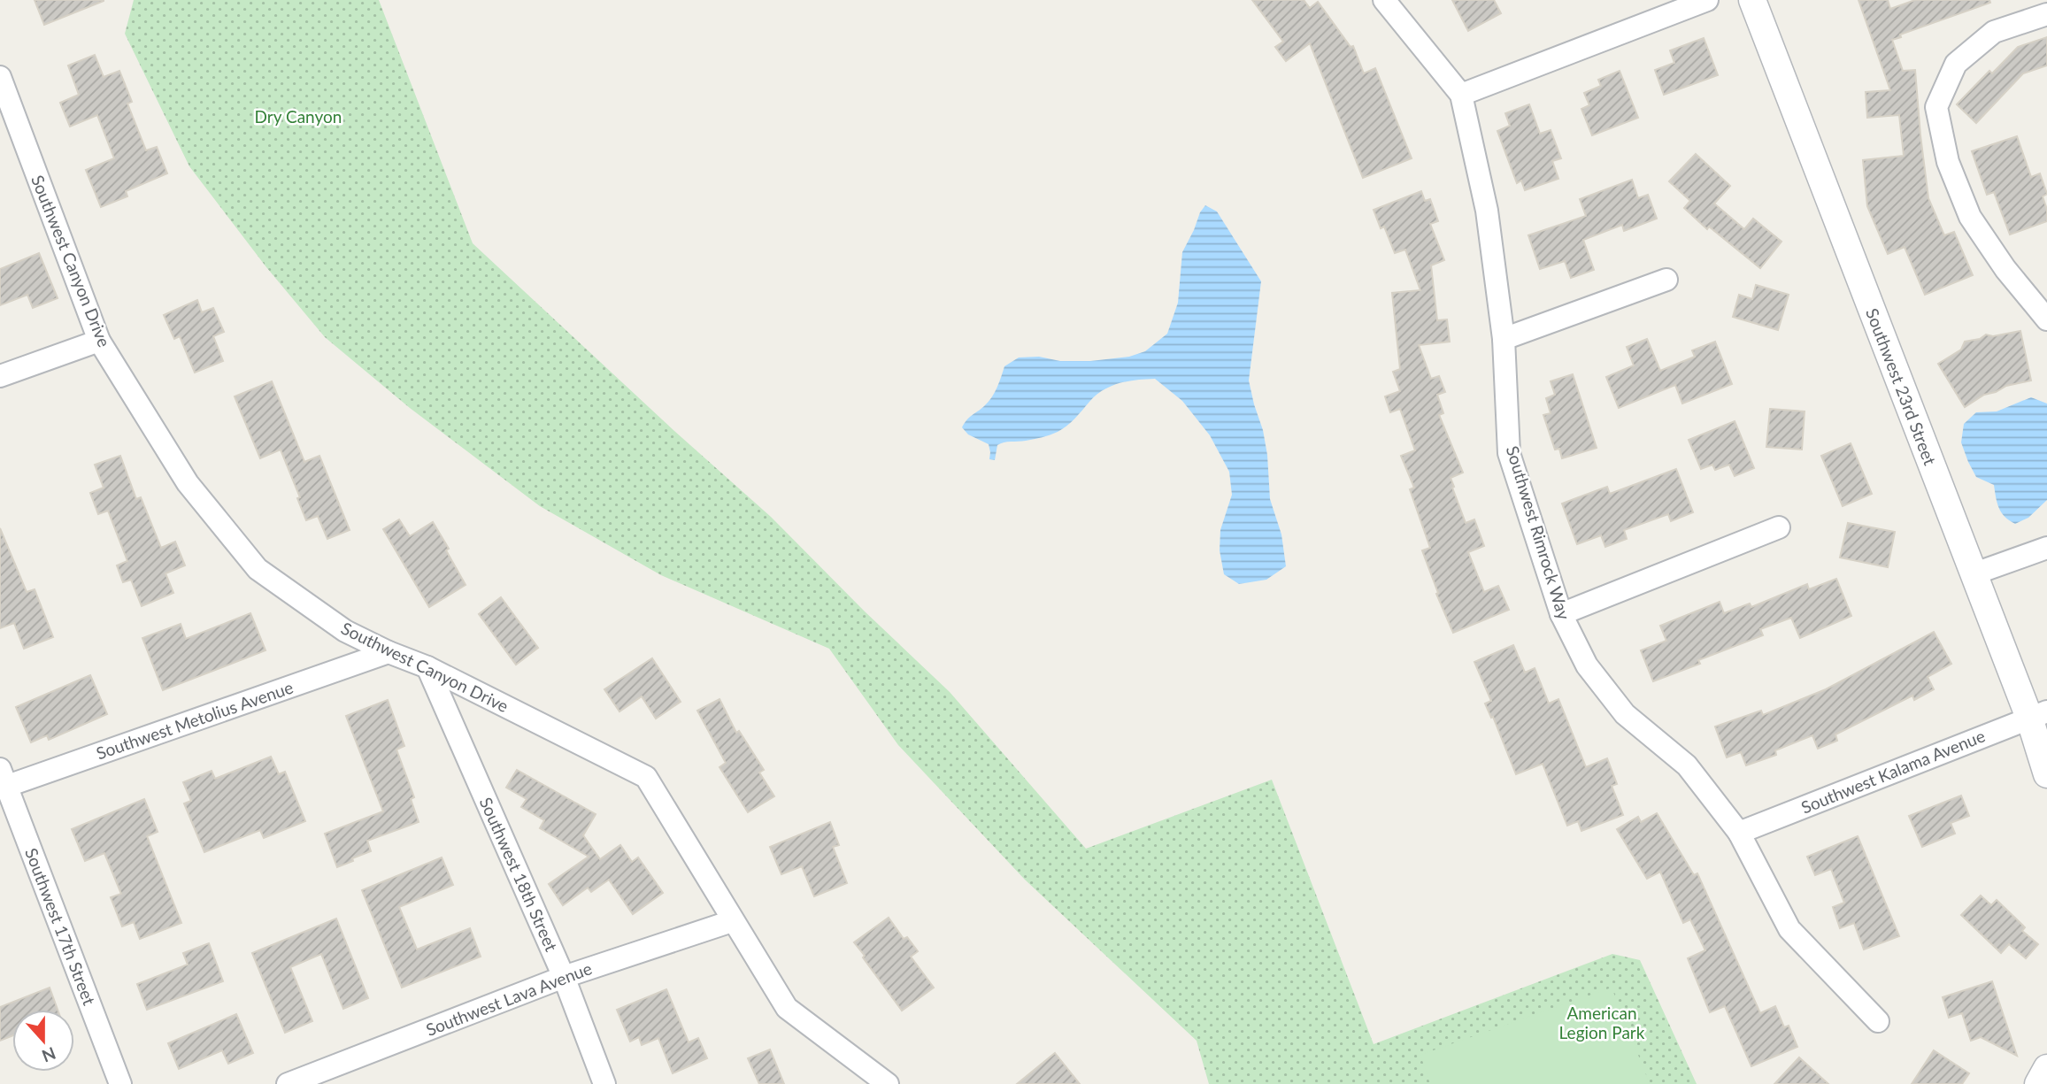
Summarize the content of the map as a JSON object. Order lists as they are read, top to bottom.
{
  "streets": {
    "street": [
      "Southwest Canyon Drive",
      "Southwest 23rd Street",
      "Southwest Rimrock Way",
      "Southwest Metolius Avenue",
      "Southwest Kalama Avenue",
      "Southwest 18th Street",
      "Southwest 17th Street",
      "Southwest Lava Avenue"
    ]
  },
  "crossings": [
    ["Southwest Canyon Drive", "Southwest Metolius Avenue"],
    ["Southwest Canyon Drive", "Southwest 18th Street"],
    ["Southwest Canyon Drive", "Southwest Lava Avenue"],
    ["Southwest 23rd Street", "Southwest Kalama Avenue"],
    ["Southwest Rimrock Way", "Southwest Kalama Avenue"],
    ["Southwest Metolius Avenue", "Southwest 17th Street"],
    ["Southwest 18th Street", "Southwest Lava Avenue"]
  ],
  "parks": ["Dry Canyon", "American Legion Park"],
  "north": "bottom"
}
